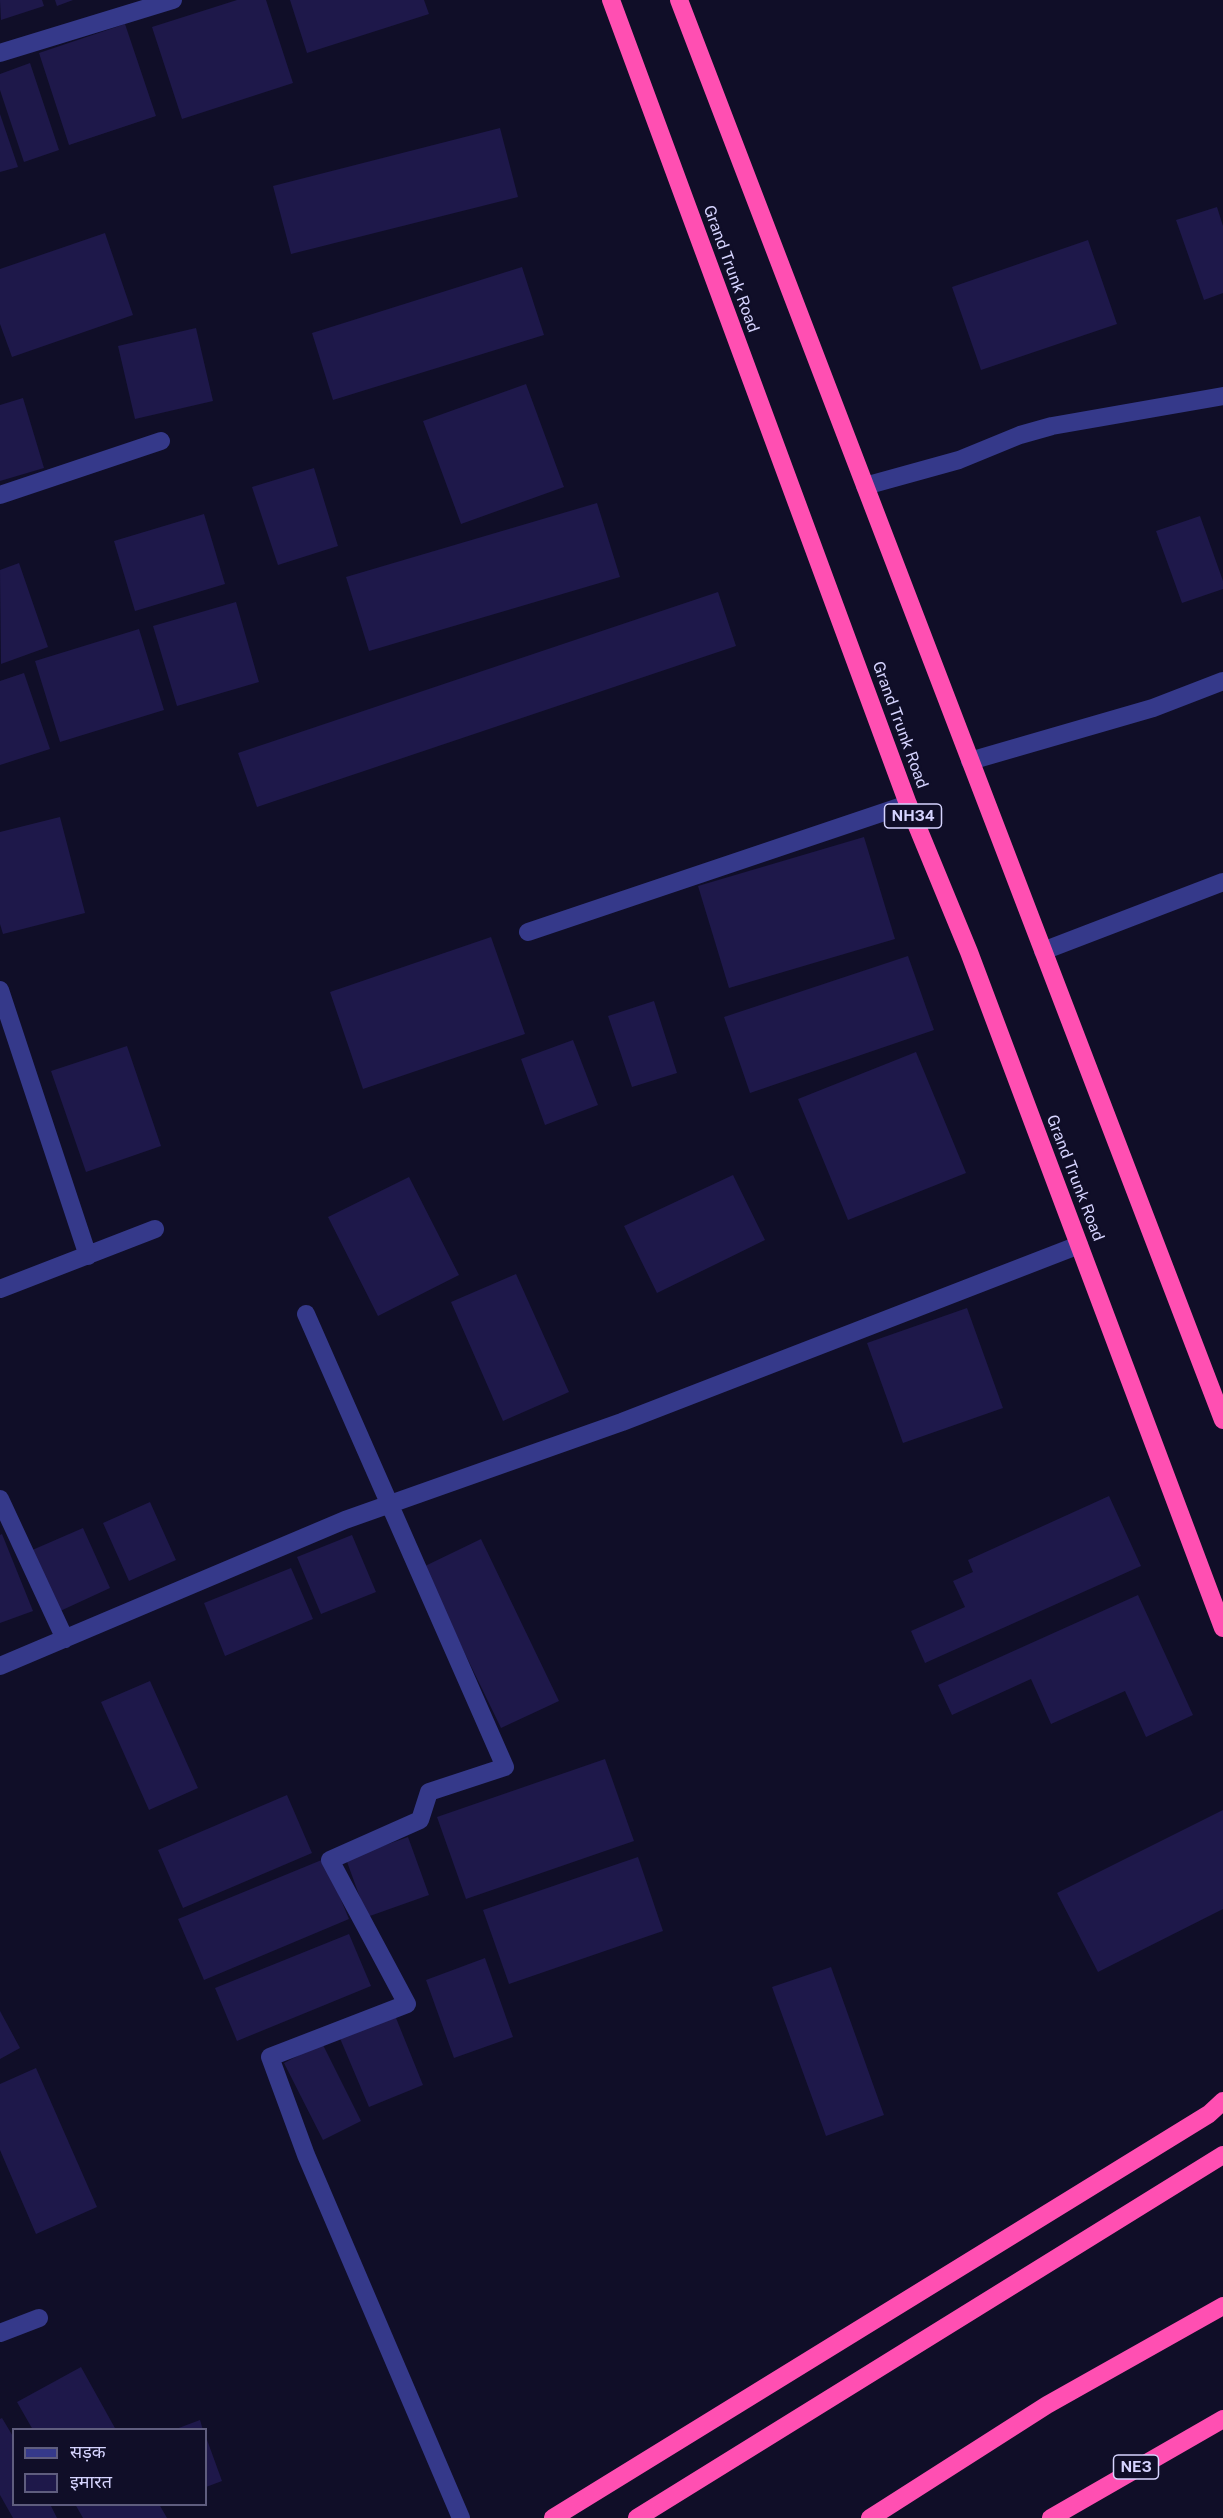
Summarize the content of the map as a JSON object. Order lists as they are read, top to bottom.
{
  "streets": {
    "highway": ["Grand Trunk Road", "NH34", "NE3"]
  },
  "legend": ["सड़क", "इमारत"]
}
